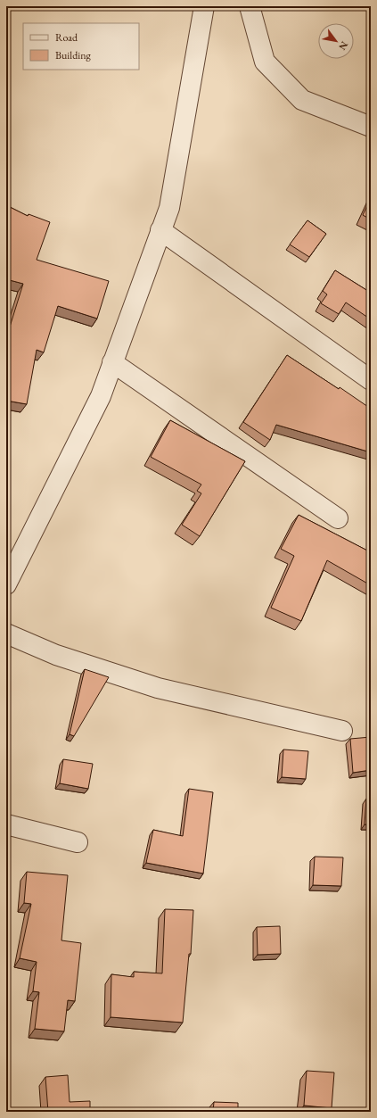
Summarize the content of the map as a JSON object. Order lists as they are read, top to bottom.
{
  "legend": ["Road", "Building"],
  "north": "bottom right"
}
